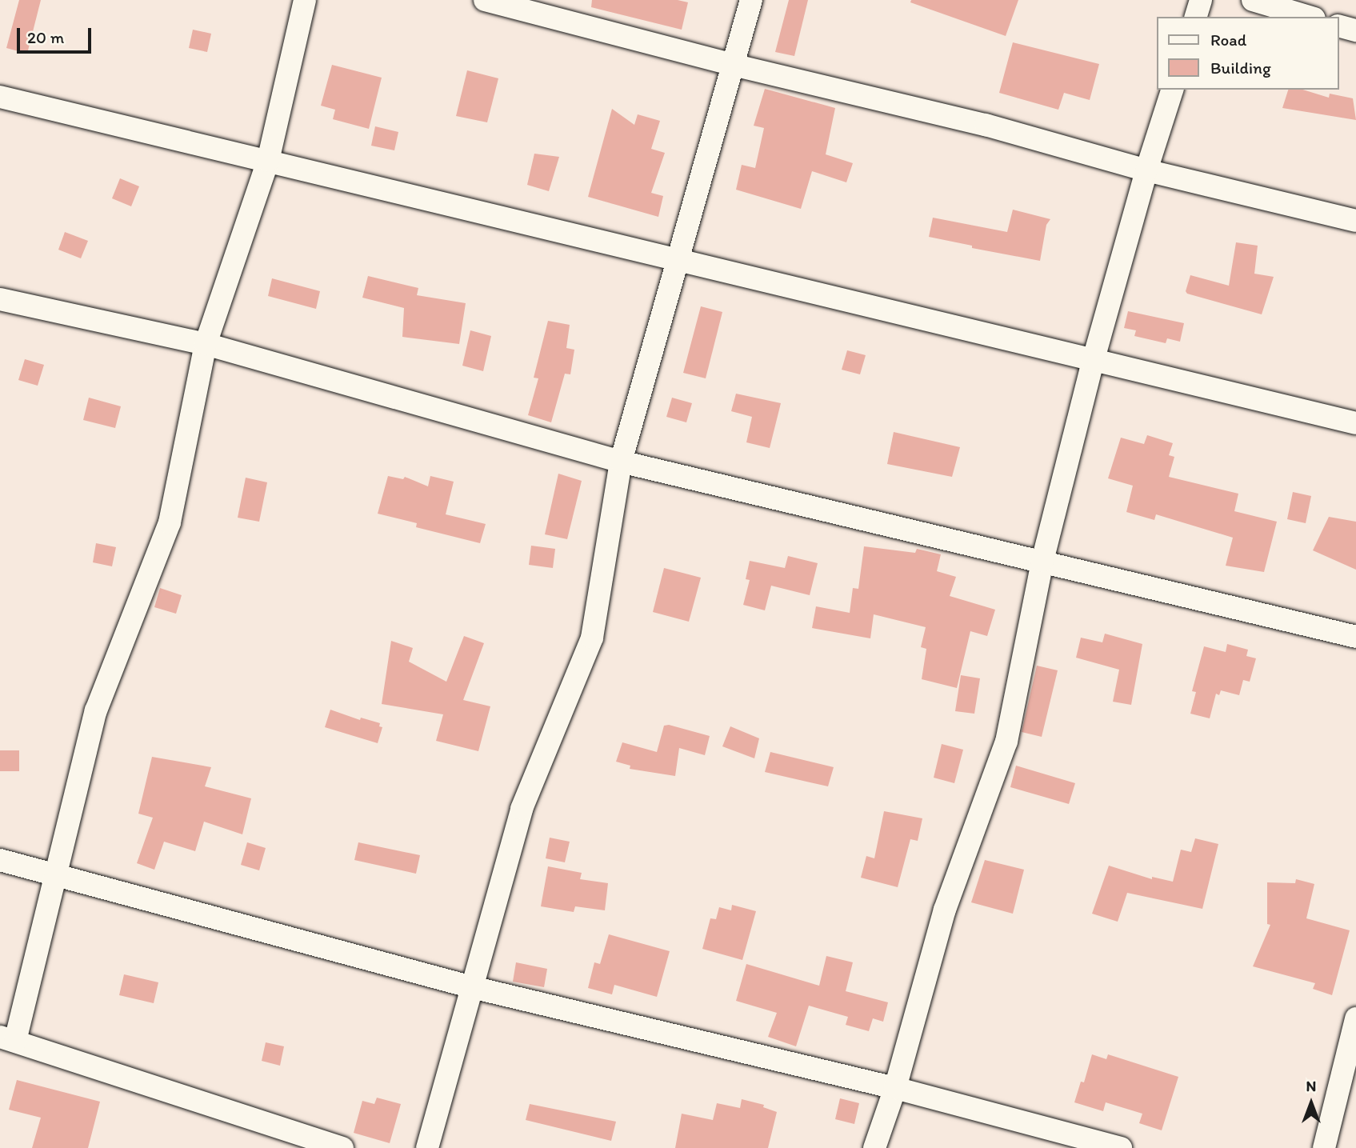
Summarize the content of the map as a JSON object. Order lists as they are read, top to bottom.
{
  "legend": ["Road", "Building"],
  "scale_bar": "20 m",
  "north": "top"
}
